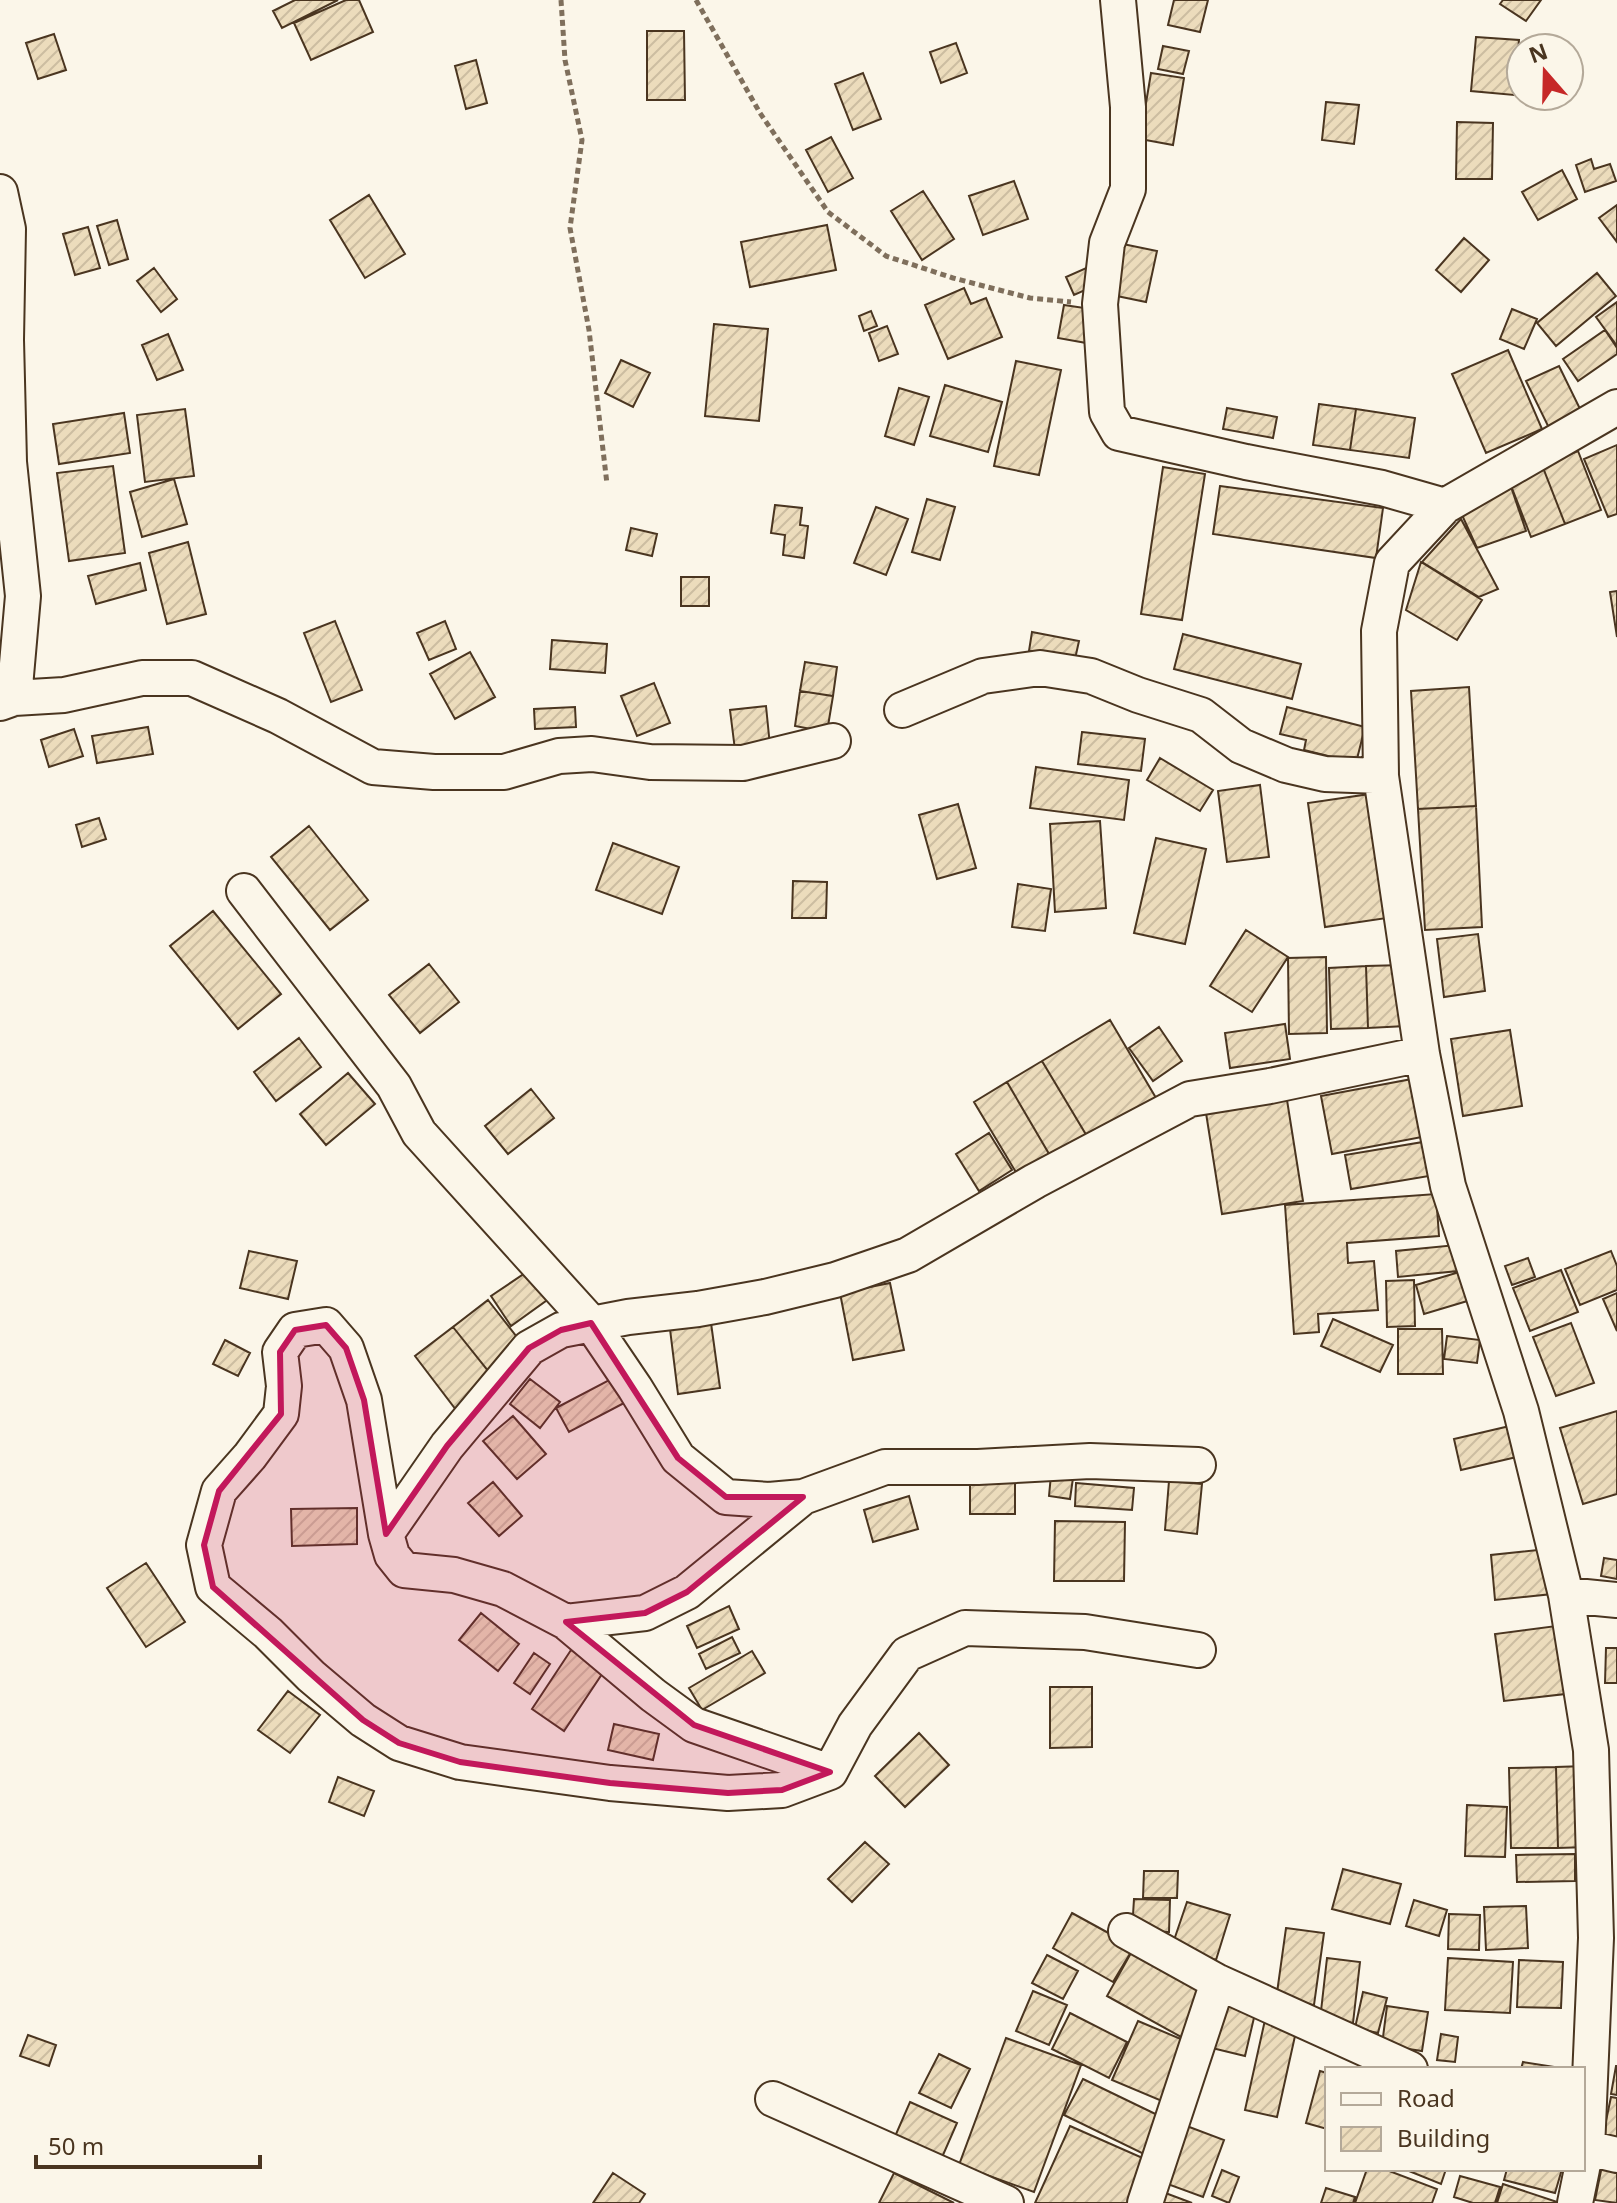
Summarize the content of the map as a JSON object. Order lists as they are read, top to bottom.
{
  "legend": ["Road", "Building"],
  "scale_bar": "50 m",
  "north": "top"
}
